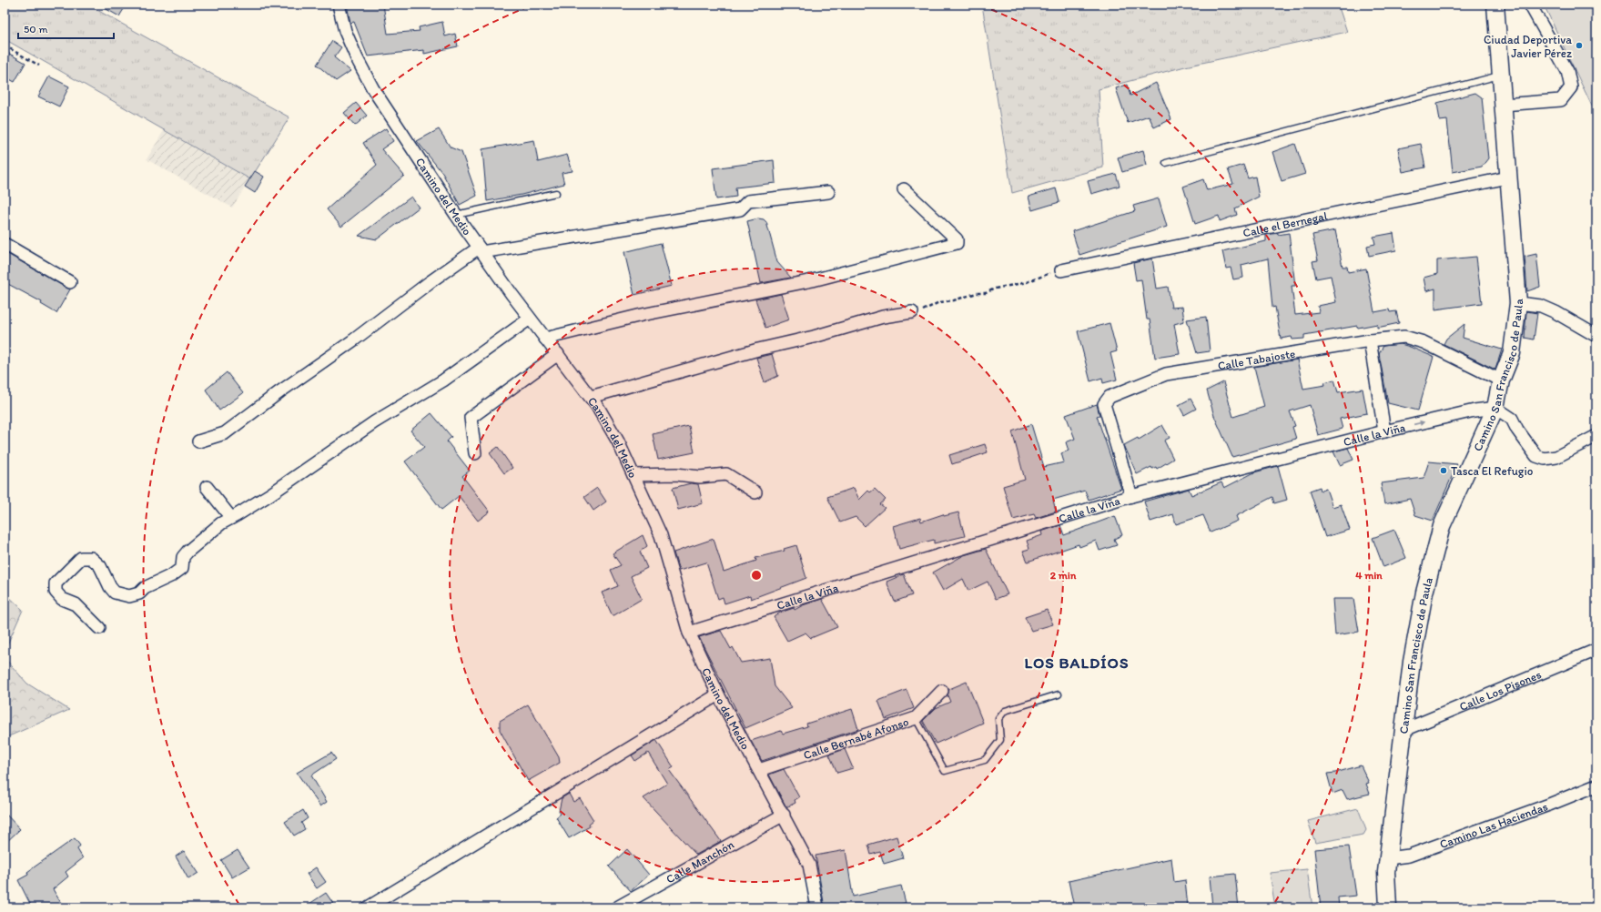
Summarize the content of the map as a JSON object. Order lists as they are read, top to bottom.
{
  "streets": {
    "main road": ["Camino San Francisco de Paula"],
    "street": [
      "Camino del Medio",
      "Calle el Bernegal",
      "Calle Tabajoste",
      "Calle la Viña",
      "Calle Los Pisones",
      "Calle Bernabé Afonso",
      "Camino Las Haciendas",
      "Calle Manchón"
    ]
  },
  "crossings": [
    ["Camino del Medio", "Calle la Viña"],
    ["Camino del Medio", "Calle Bernabé Afonso"],
    ["Camino del Medio", "Calle Manchón"],
    ["Calle el Bernegal", "Camino San Francisco de Paula"],
    ["Calle Tabajoste", "Camino San Francisco de Paula"],
    ["Calle Tabajoste", "Calle la Viña"],
    ["Camino San Francisco de Paula", "Calle la Viña"],
    ["Camino San Francisco de Paula", "Calle Los Pisones"],
    ["Camino San Francisco de Paula", "Camino Las Haciendas"]
  ],
  "districts": ["LOS BALDÍOS"],
  "places": ["Ciudad Deportiva Javier Pérez", "Tasca El Refugio"],
  "scale_bar": "50 m",
  "rings": ["2 min", "4 min"]
}
